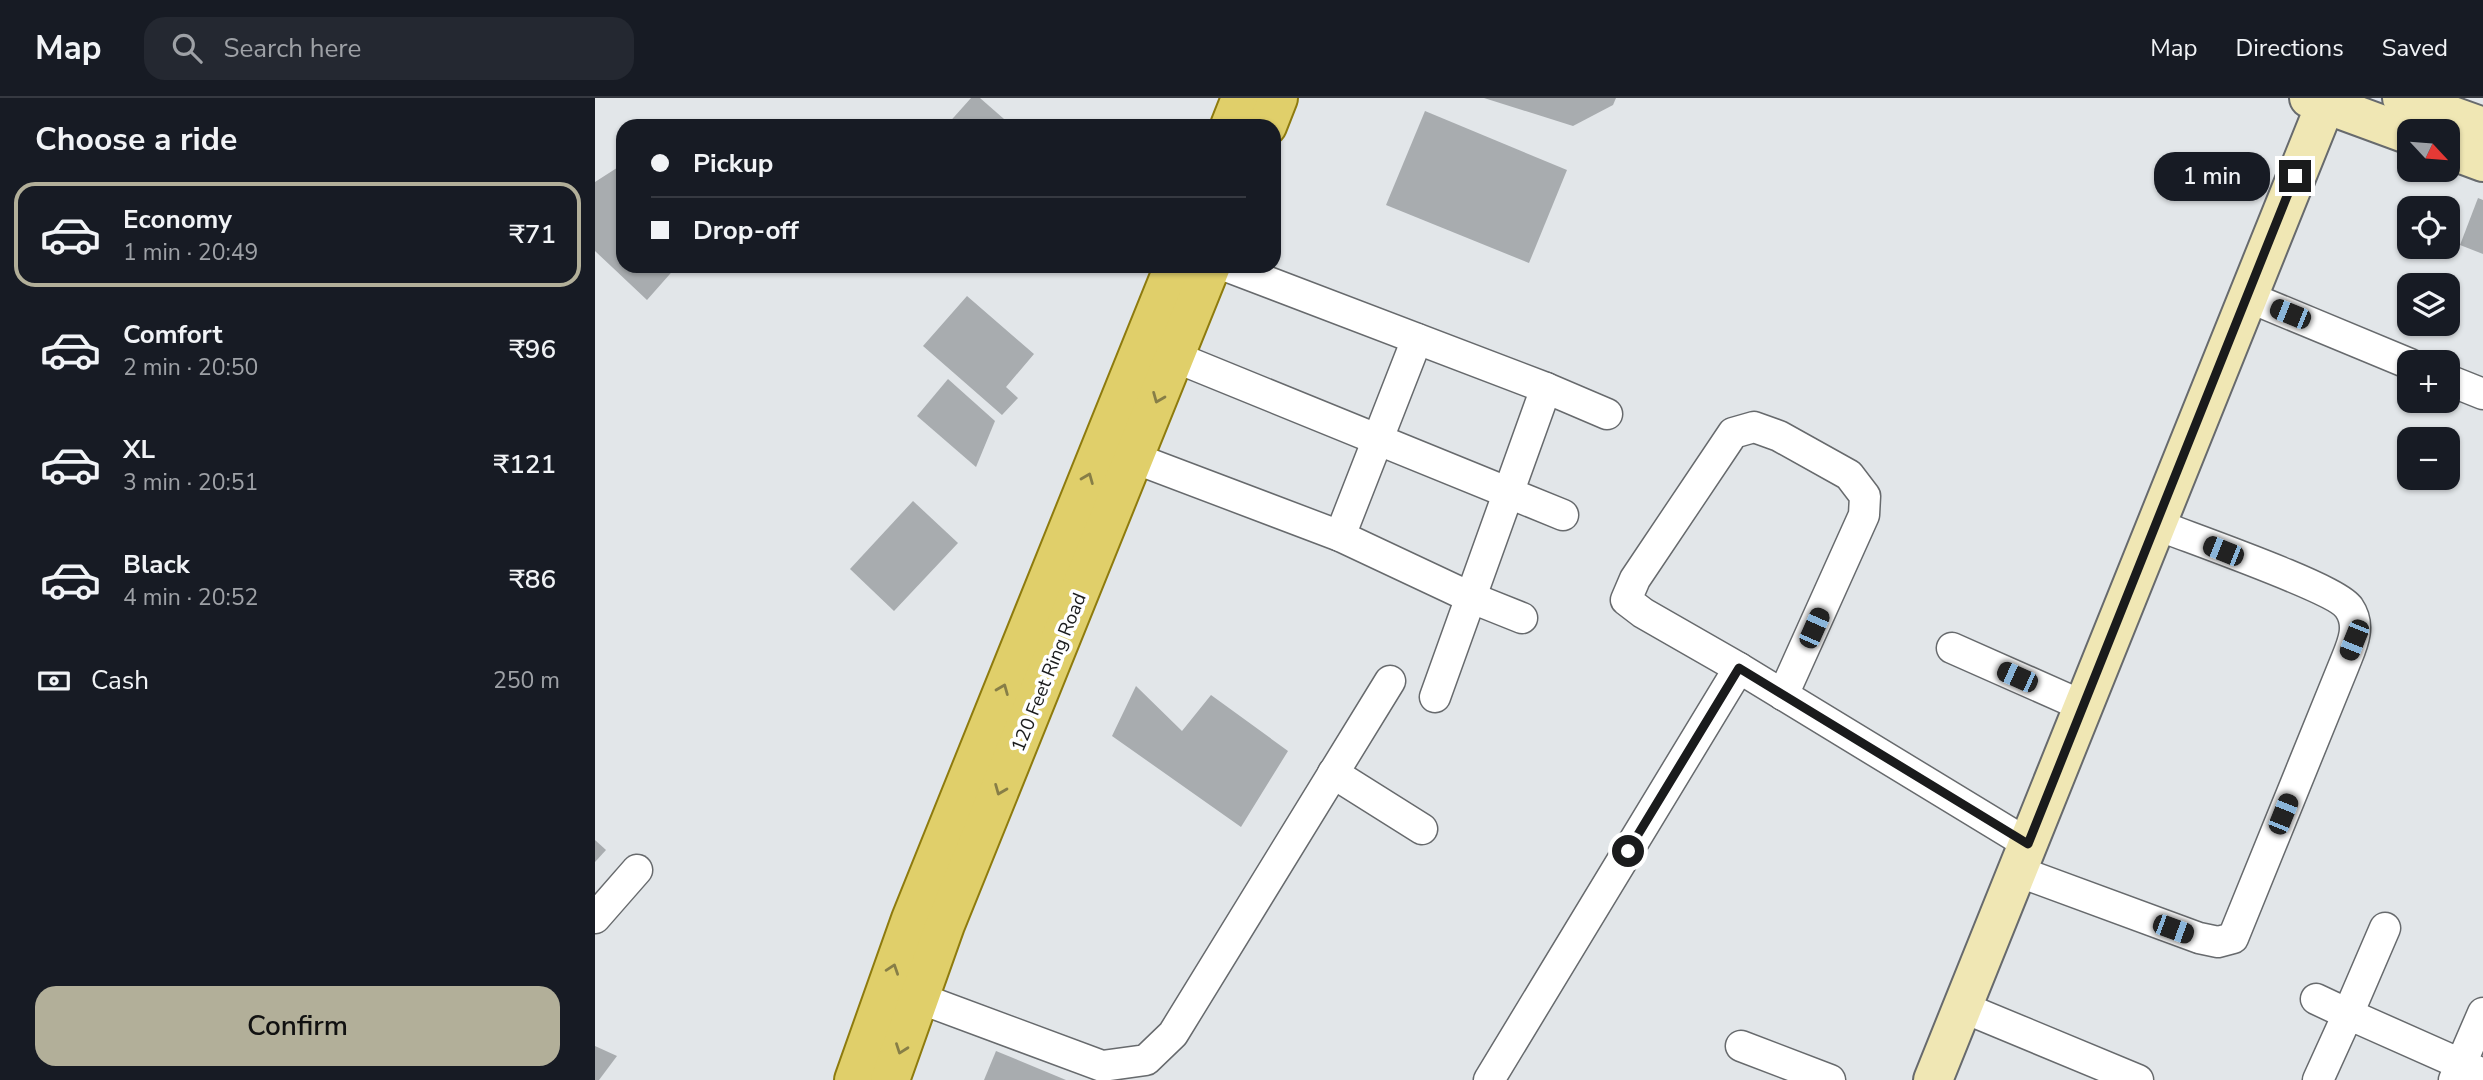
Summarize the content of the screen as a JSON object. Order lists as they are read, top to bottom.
{
  "streets": {
    "main road": ["120 Feet Ring Road"]
  },
  "north": "bottom right",
  "page": {
    "header": "Map",
    "search": "Search here",
    "nav": ["Map", "Directions", "Saved"],
    "heading": "Choose a ride",
    "map_buttons": ["+", "−"],
    "banner": ["Pickup", "Drop-off"],
    "bubble": "1 min",
    "list": [
      {
        "name": "Economy",
        "note": "1 min · 20:49",
        "value": "₹71"
      },
      {
        "name": "Comfort",
        "note": "2 min · 20:50",
        "value": "₹96"
      },
      {
        "name": "XL",
        "note": "3 min · 20:51",
        "value": "₹121"
      },
      {
        "name": "Black",
        "note": "4 min · 20:52",
        "value": "₹86"
      }
    ],
    "pay": ["Cash", "250 m"],
    "buttons": "Confirm"
  }
}
